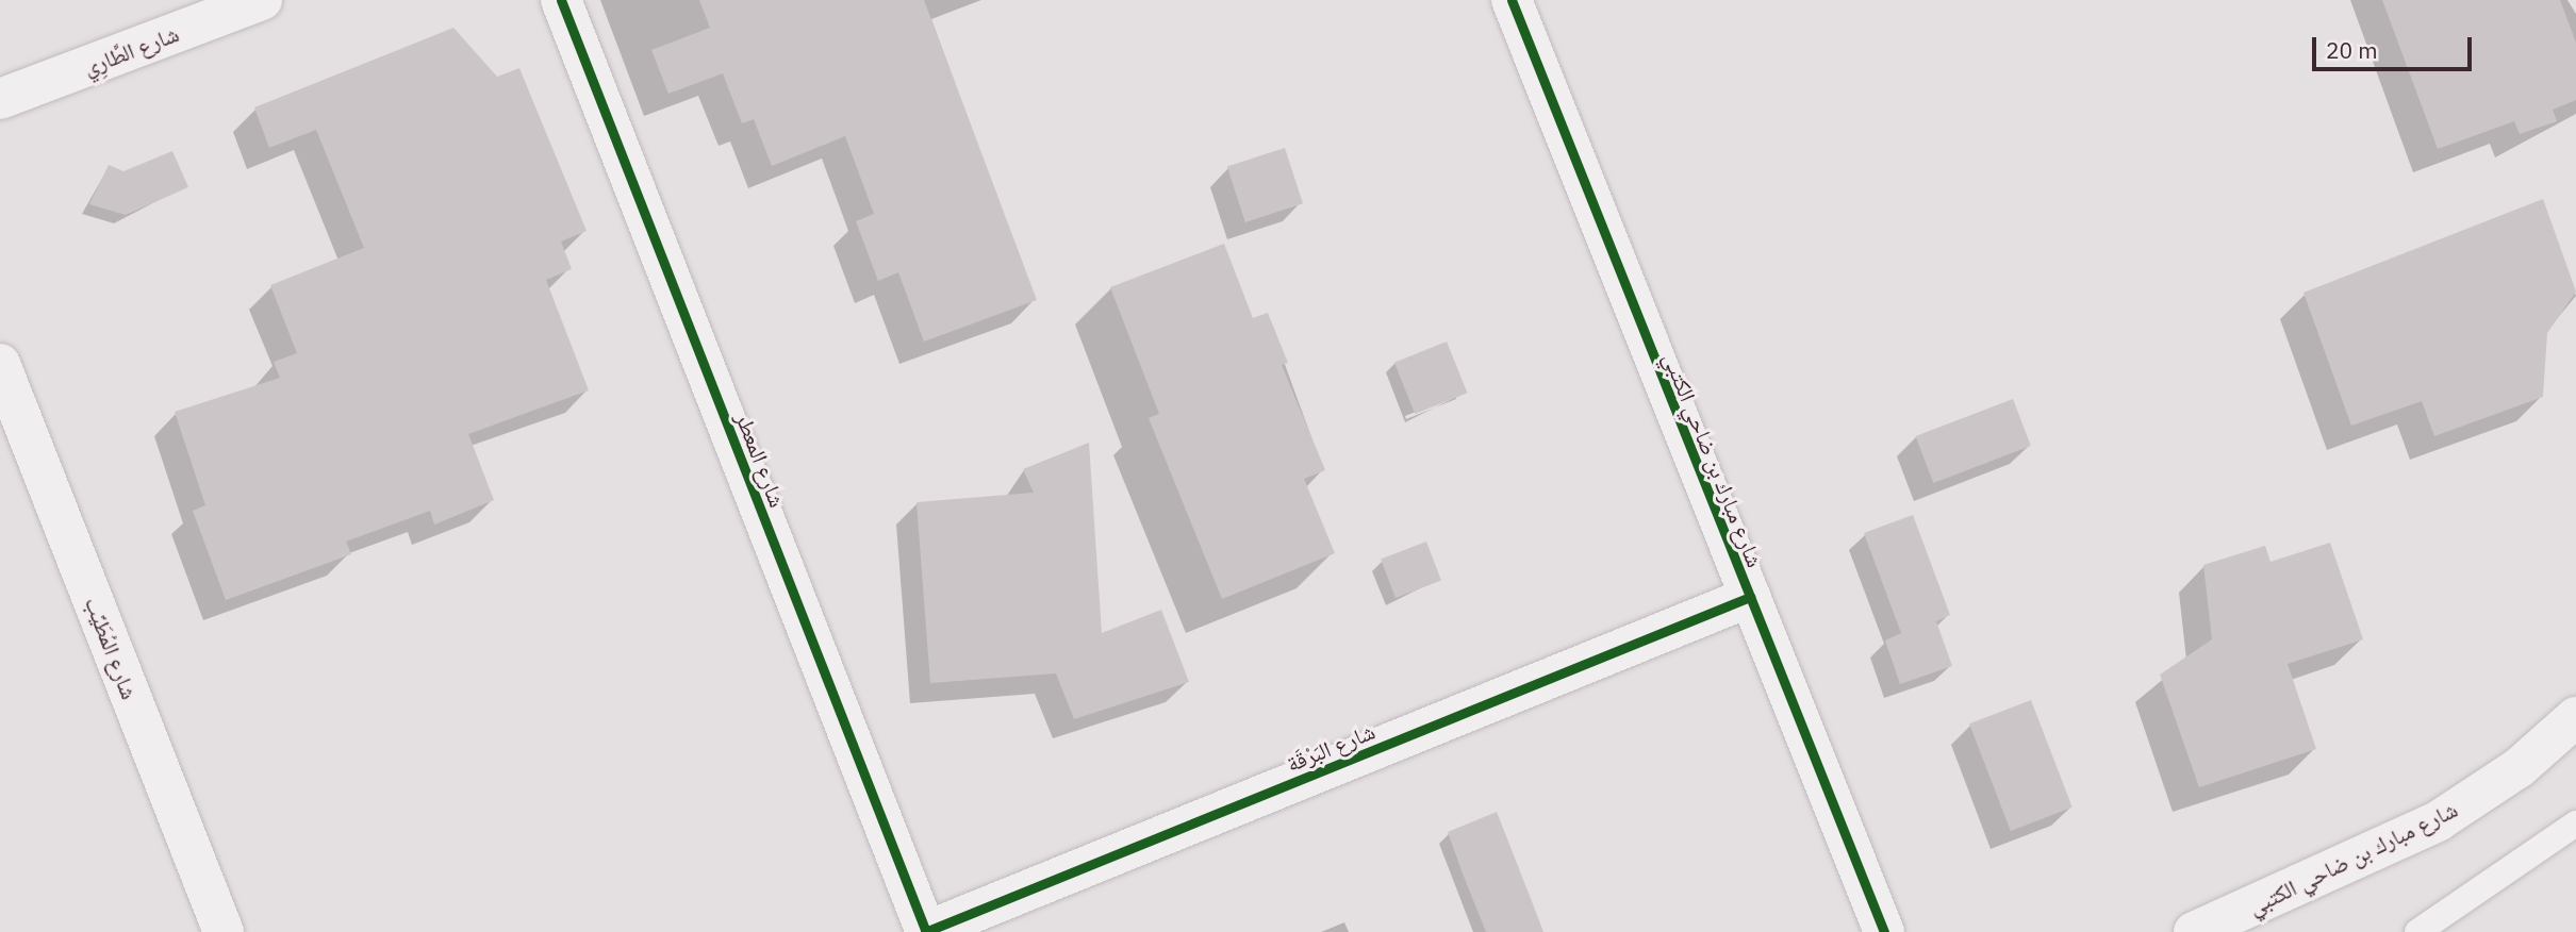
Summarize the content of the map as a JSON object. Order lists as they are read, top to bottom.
{
  "streets": {
    "street": [
      "شارع الطَّارِي",
      "شارع المعطر",
      "شارع مبارك بن ضاحي الكتبي",
      "شارع المُطَيَّب",
      "شارع البَرْقَة"
    ]
  },
  "crossings": [
    ["شارع المعطر", "شارع البَرْقَة"],
    ["شارع مبارك بن ضاحي الكتبي", "شارع البَرْقَة"]
  ],
  "scale_bar": "20 m"
}
